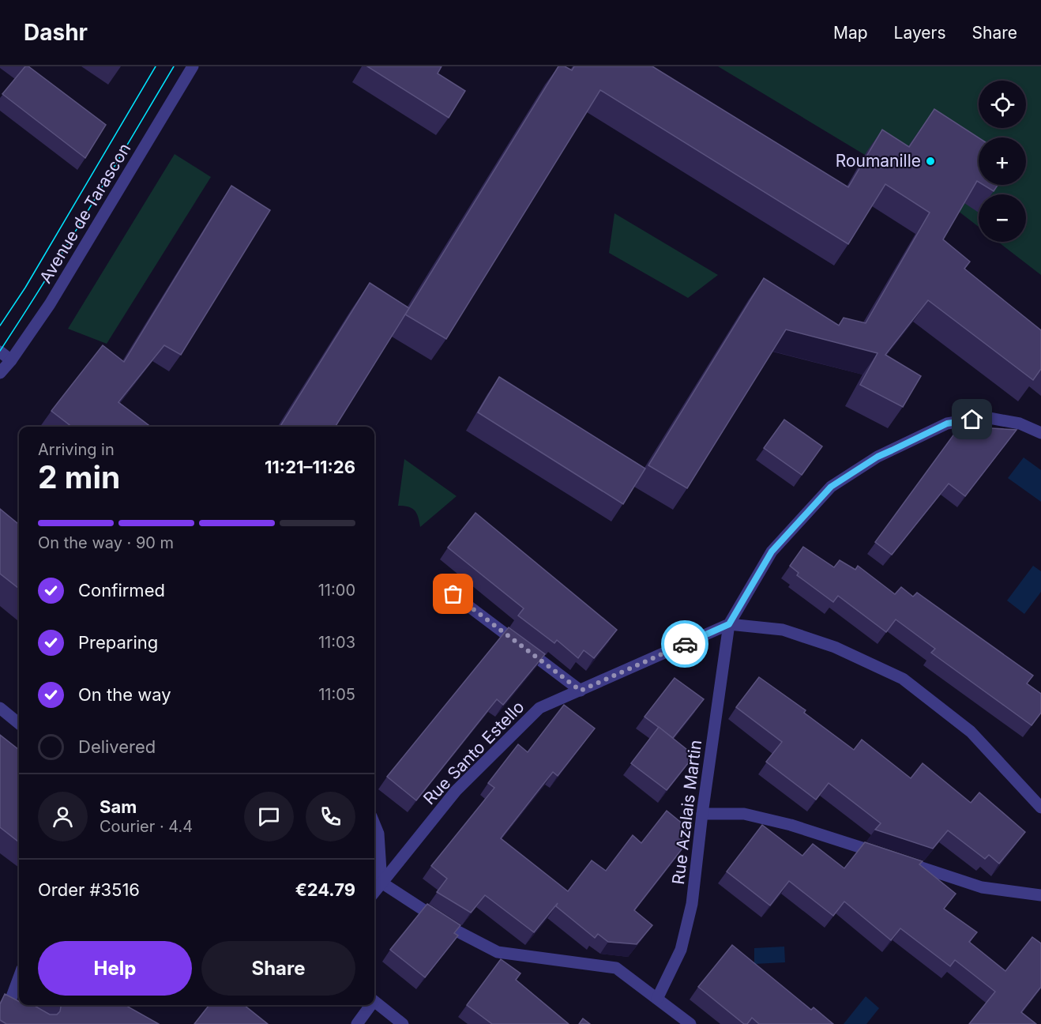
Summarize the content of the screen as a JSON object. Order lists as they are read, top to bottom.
{
  "streets": {
    "street": ["Avenue de Tarascon", "Rue Santo Estello", "Rue Azalais Martin"]
  },
  "crossings": [
    ["Rue Santo Estello", "Rue Azalais Martin"]
  ],
  "places": ["Roumanille"],
  "page": {
    "header": "Dashr",
    "nav": ["Map", "Layers", "Share"],
    "map_buttons": ["+", "−"],
    "heading": ["2 min", "Arriving in", "11:21–11:26"],
    "panel": [
      "Sam",
      "Courier · 4.4",
      "Order #3516",
      "€24.79"
    ],
    "bar": "On the way · 90 m",
    "list": [
      ["Confirmed", "11:00"],
      ["Preparing", "11:03"],
      ["On the way", "11:05"],
      "Delivered"
    ],
    "buttons": ["Help", "Share"]
  }
}
